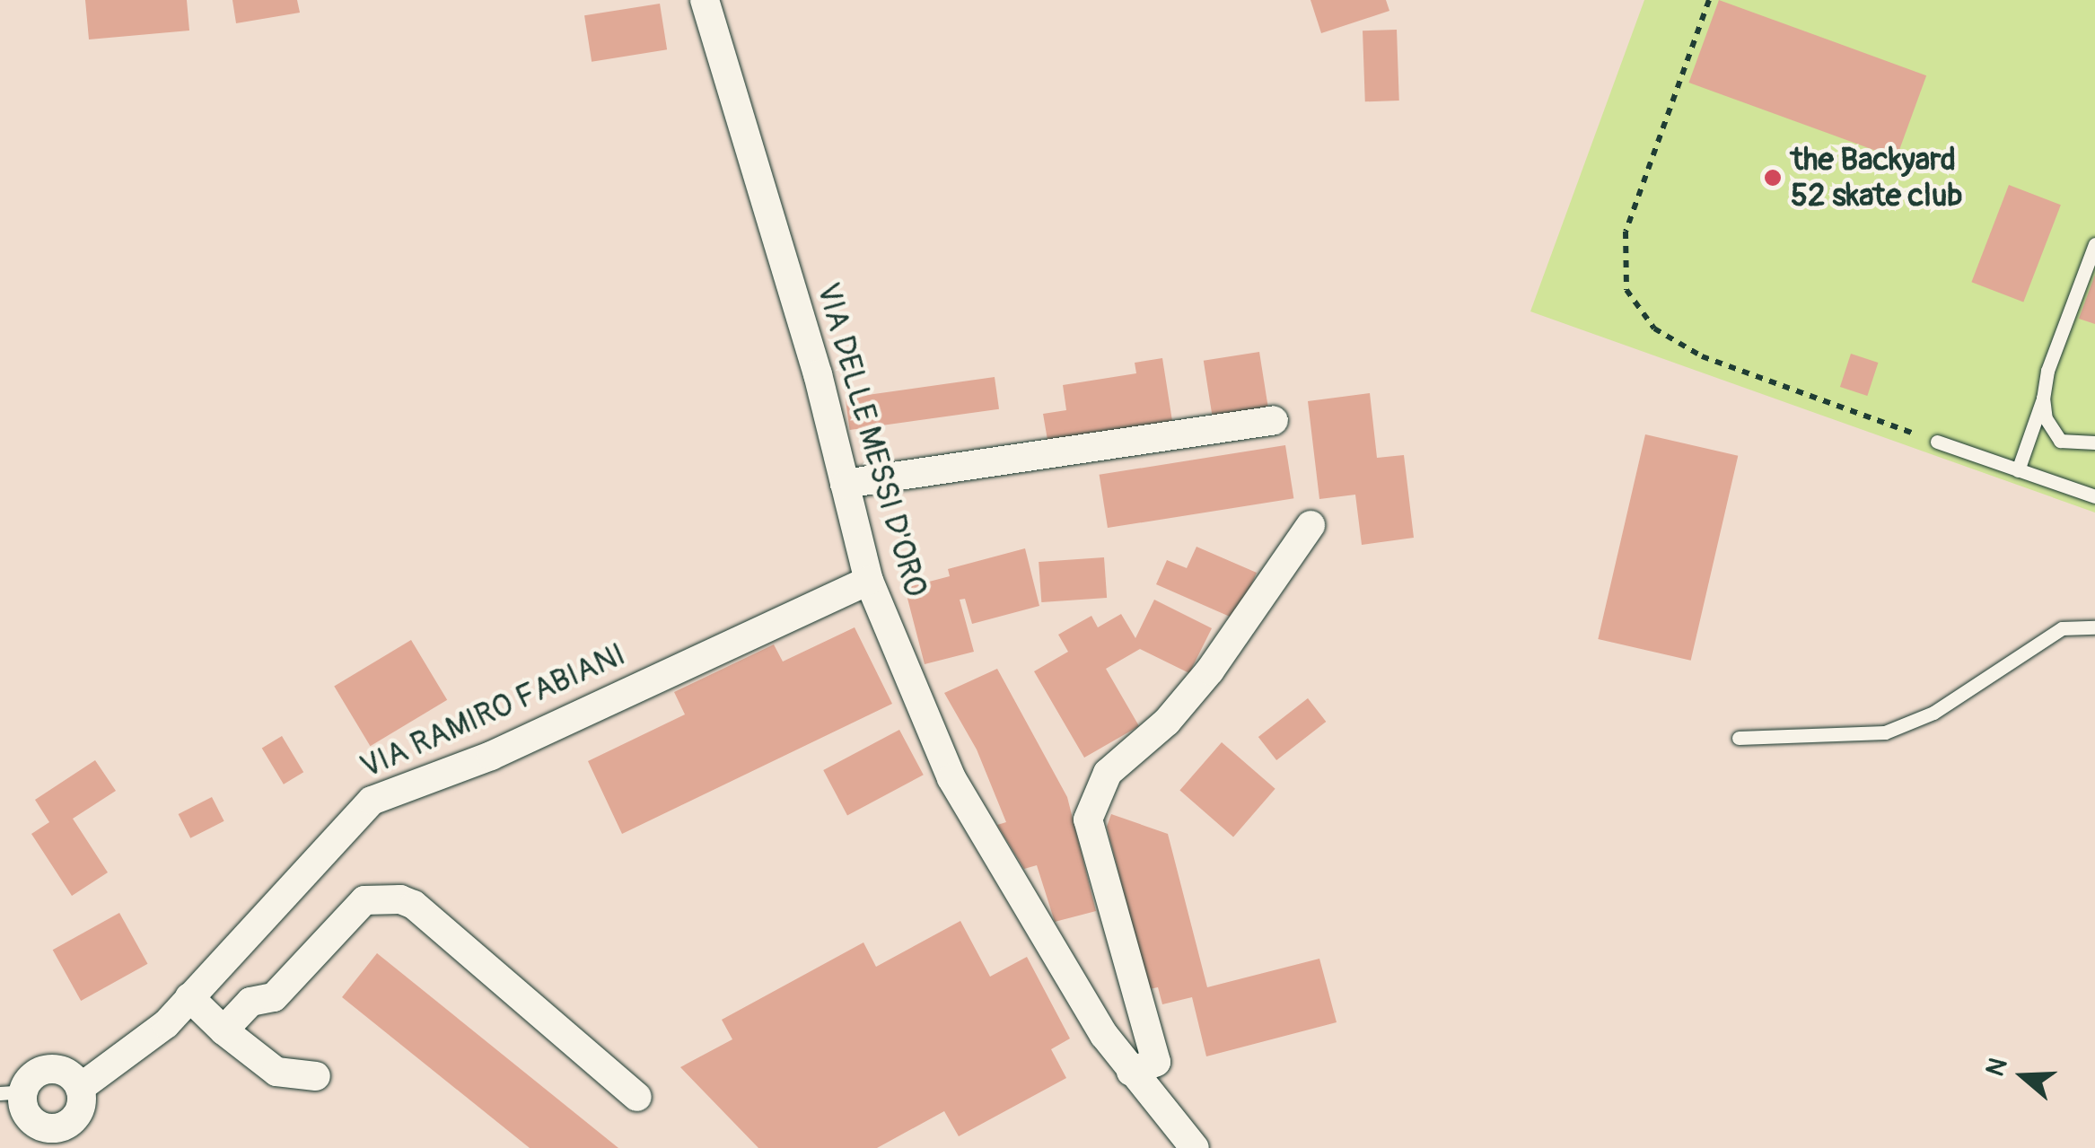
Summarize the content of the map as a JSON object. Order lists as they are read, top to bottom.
{
  "streets": {
    "street": ["VIA DELLE MESSI D'ORO", "VIA RAMIRO FABIANI"]
  },
  "crossings": [
    ["VIA DELLE MESSI D'ORO", "VIA RAMIRO FABIANI"]
  ],
  "places": ["the Backyard 52 skate club"],
  "north": "left"
}
